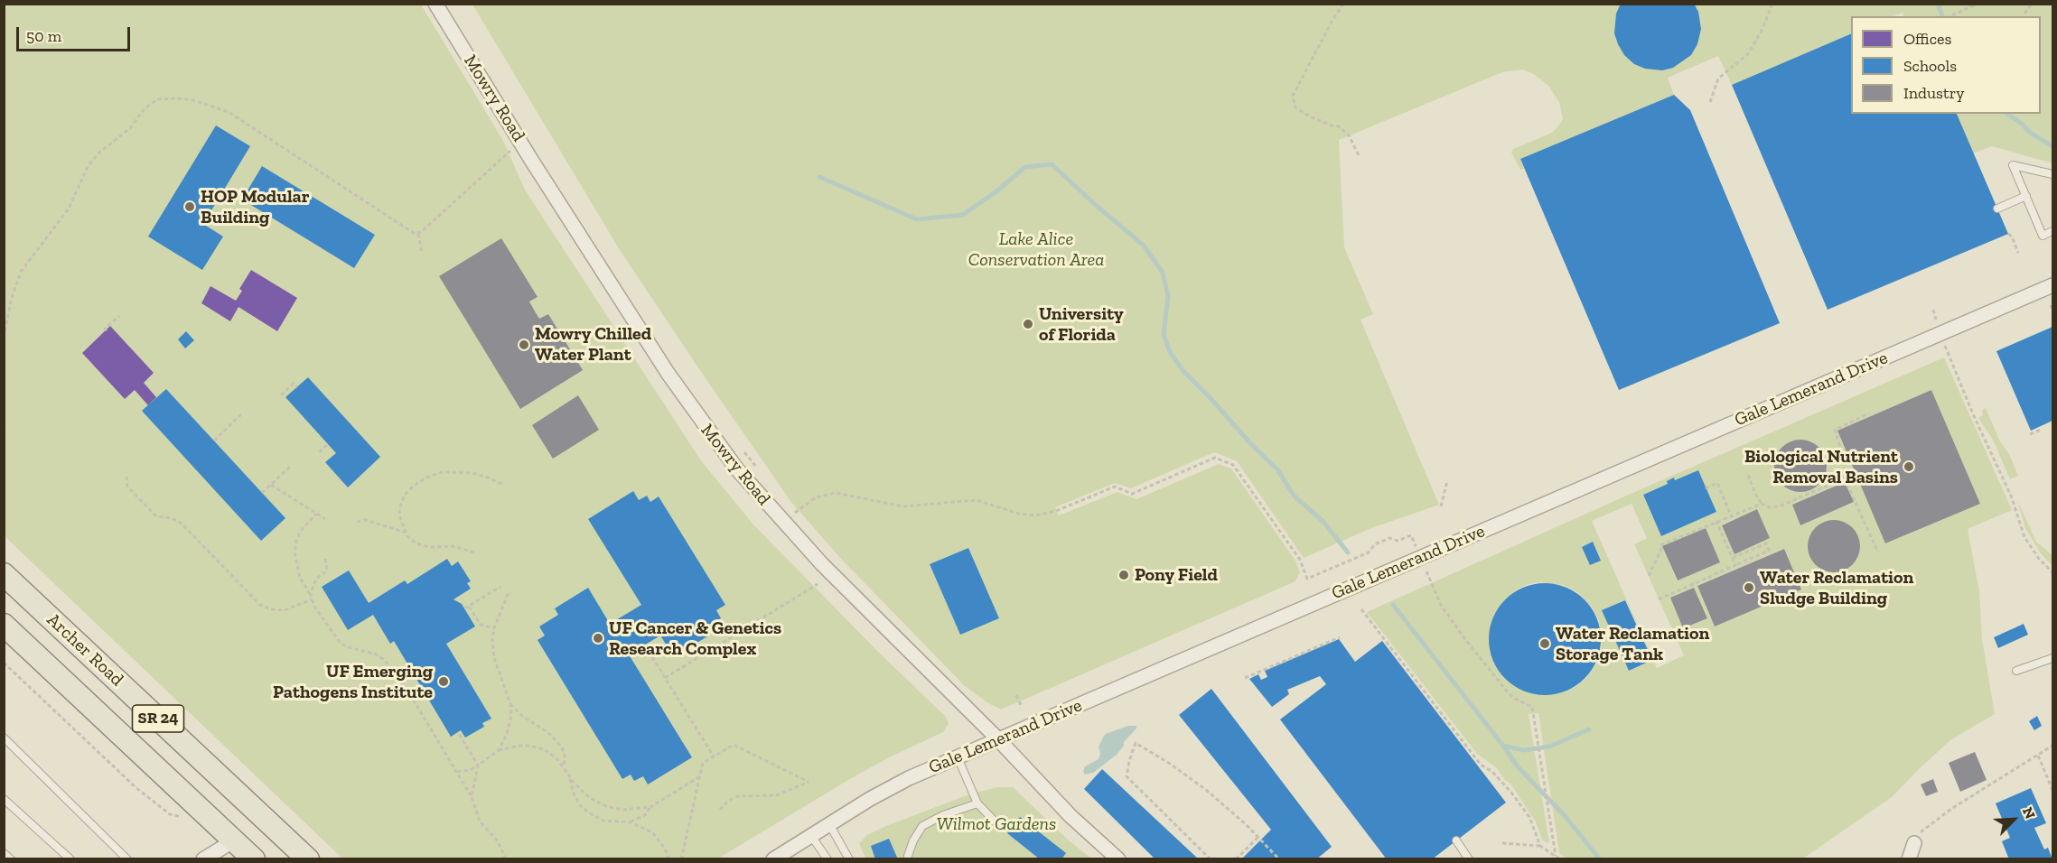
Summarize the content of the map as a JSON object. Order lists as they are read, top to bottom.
{
  "streets": {
    "main road": ["Archer Road", "SR 24"],
    "street": ["Mowry Road", "Gale Lemerand Drive"]
  },
  "crossings": [
    ["Mowry Road", "Gale Lemerand Drive"]
  ],
  "parks": ["Lake Alice Conservation Area", "Wilmot Gardens"],
  "places": [
    "HOP Modular Building",
    "University of Florida",
    "Mowry Chilled Water Plant",
    "Biological Nutrient Removal Basins",
    "Pony Field",
    "Water Reclamation Sludge Building",
    "UF Cancer & Genetics Research Complex",
    "Water Reclamation Storage Tank",
    "UF Emerging Pathogens Institute"
  ],
  "legend": ["Offices", "Schools", "Industry"],
  "scale_bar": "50 m",
  "north": "top right"
}
